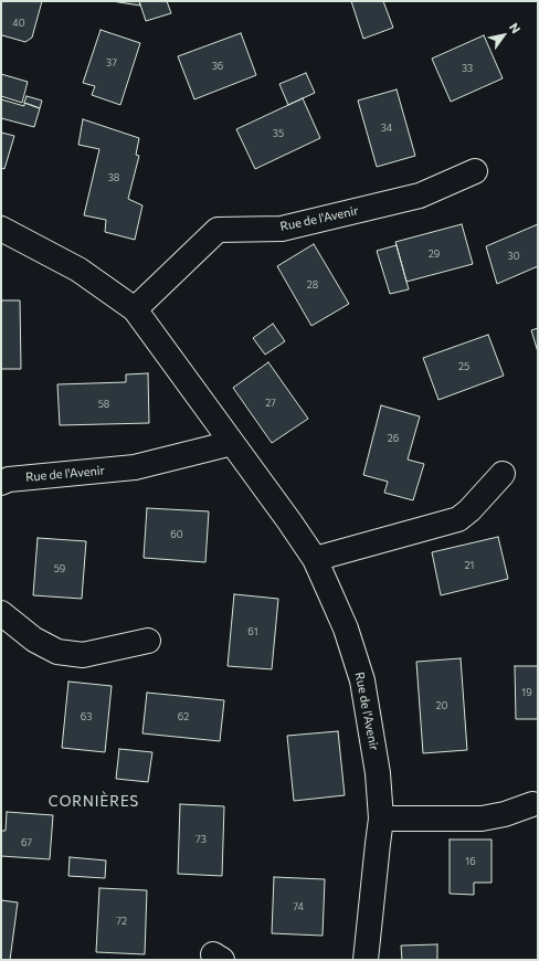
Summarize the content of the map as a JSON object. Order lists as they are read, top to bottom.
{
  "streets": {
    "street": ["Rue de l'Avenir"]
  },
  "districts": ["CORNIÈRES"],
  "house_numbers": [
    "40",
    "37",
    "36",
    "33",
    "34",
    "35",
    "38",
    "29",
    "30",
    "28",
    "25",
    "27",
    "58",
    "26",
    "60",
    "21",
    "59",
    "61",
    "19",
    "20",
    "63",
    "62",
    "73",
    "67",
    "16",
    "74",
    "72"
  ],
  "north": "top right"
}
